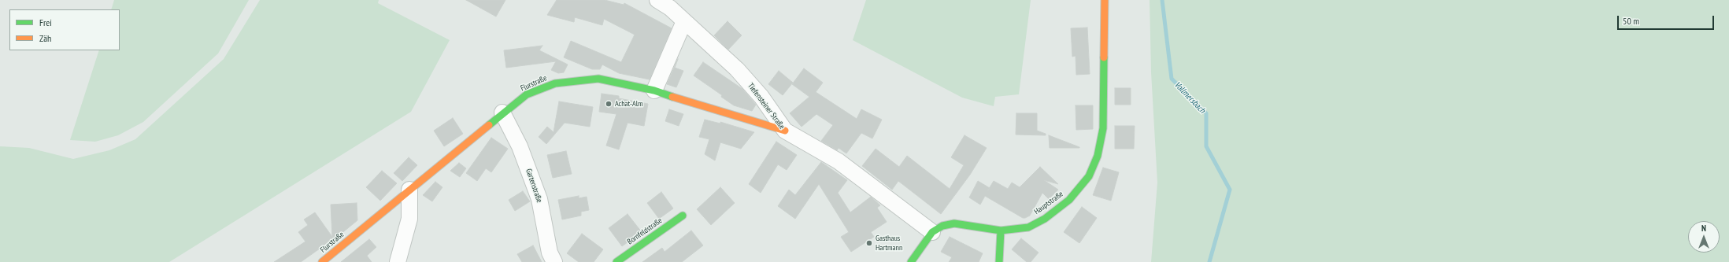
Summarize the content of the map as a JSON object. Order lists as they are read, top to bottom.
{
  "streets": {
    "street": [
      "Flurstraße",
      "Tiefensteiner Straße",
      "Gartenstraße",
      "Hauptstraße",
      "Bornfeldstraße"
    ]
  },
  "crossings": [
    ["Flurstraße", "Tiefensteiner Straße"],
    ["Flurstraße", "Gartenstraße"],
    ["Tiefensteiner Straße", "Hauptstraße"]
  ],
  "water": ["Vollmersbach"],
  "places": ["Achat-Alm", "Gasthaus Hartmann"],
  "legend": ["Frei", "Zäh"],
  "scale_bar": "50 m",
  "north": "top"
}
